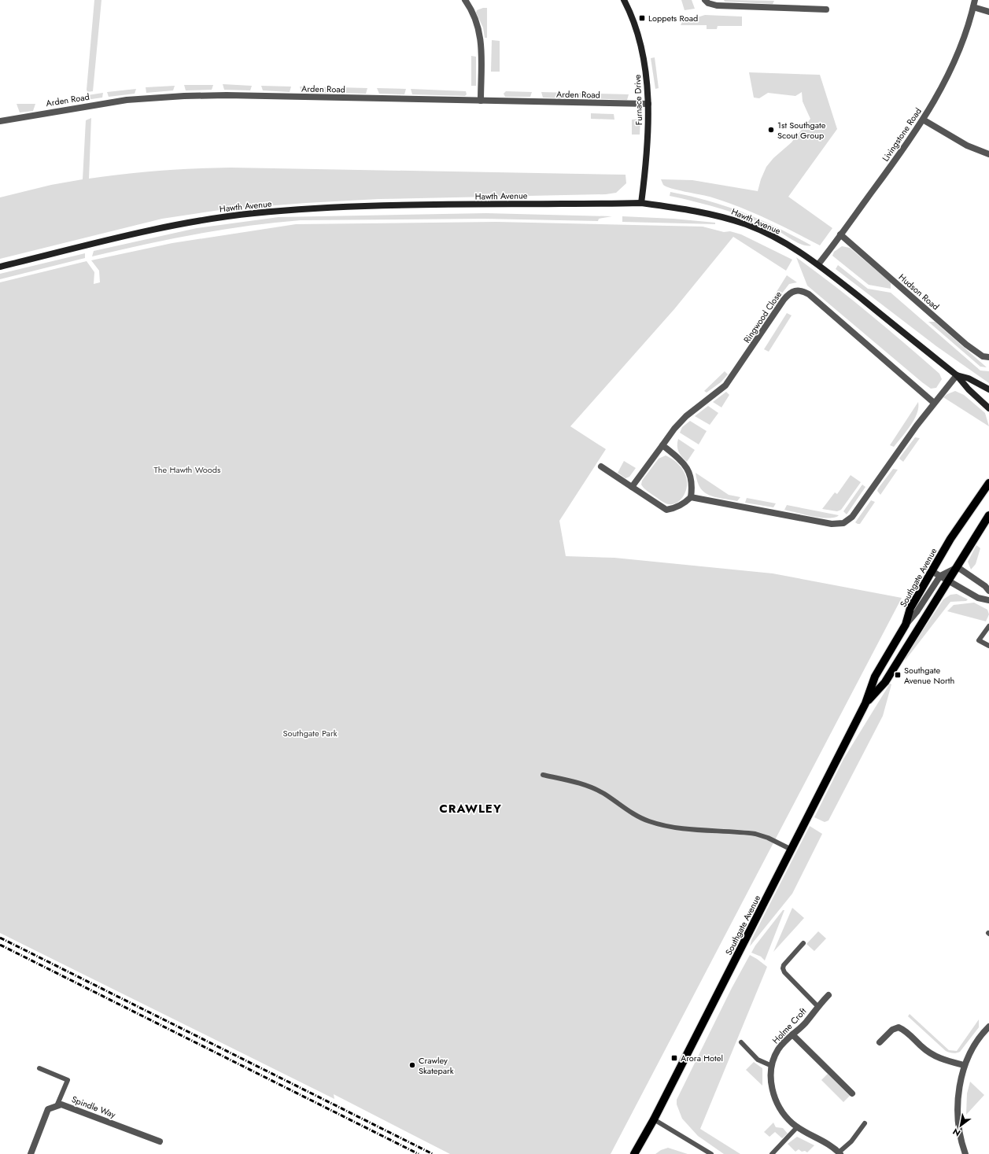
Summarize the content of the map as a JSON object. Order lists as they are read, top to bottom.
{
  "streets": {
    "main road": ["Southgate Avenue"],
    "street": [
      "Arden Road",
      "Furnace Drive",
      "Livingstone Road",
      "Hawth Avenue",
      "Hudson Road",
      "Ringwood Close",
      "Holme Croft",
      "Spindle Way"
    ]
  },
  "crossings": [
    ["Arden Road", "Furnace Drive"],
    ["Furnace Drive", "Hawth Avenue"],
    ["Livingstone Road", "Hawth Avenue"],
    ["Livingstone Road", "Hudson Road"]
  ],
  "districts": ["CRAWLEY"],
  "parks": ["The Hawth Woods", "Southgate Park"],
  "places": {
    "transit": ["Loppets Road", "Southgate Avenue North", "Arora Hotel"],
    "other": ["1st Southgate Scout Group", "Crawley Skatepark"]
  },
  "north": "bottom left"
}
